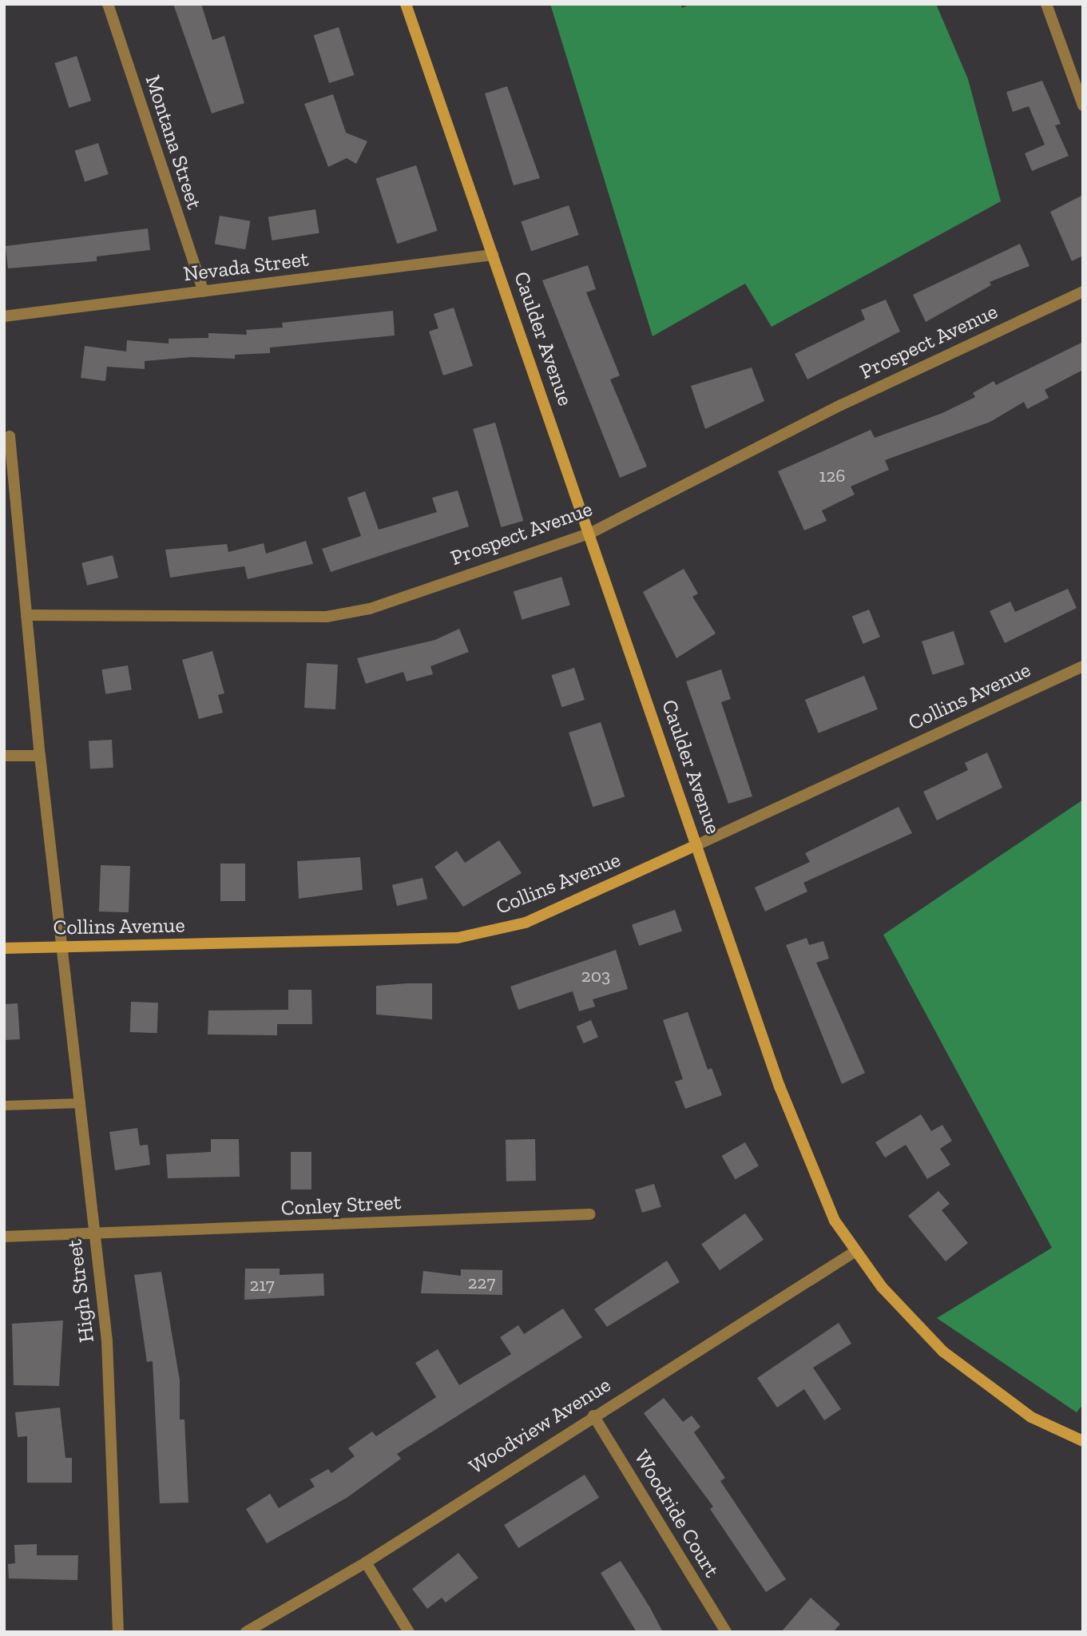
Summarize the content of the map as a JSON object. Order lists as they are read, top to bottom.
{
  "streets": {
    "street": [
      "Montana Street",
      "Nevada Street",
      "Caulder Avenue",
      "Prospect Avenue",
      "Collins Avenue",
      "Conley Street",
      "High Street",
      "Woodview Avenue",
      "Woodride Court"
    ]
  },
  "crossings": [
    ["Montana Street", "Nevada Street"],
    ["Nevada Street", "Caulder Avenue"],
    ["Caulder Avenue", "Prospect Avenue"],
    ["Caulder Avenue", "Collins Avenue"],
    ["Caulder Avenue", "Woodview Avenue"],
    ["Prospect Avenue", "High Street"],
    ["Collins Avenue", "High Street"],
    ["Conley Street", "High Street"],
    ["Woodview Avenue", "Woodride Court"]
  ],
  "house_numbers": [
    "126",
    "203",
    "227",
    "217"
  ]
}
